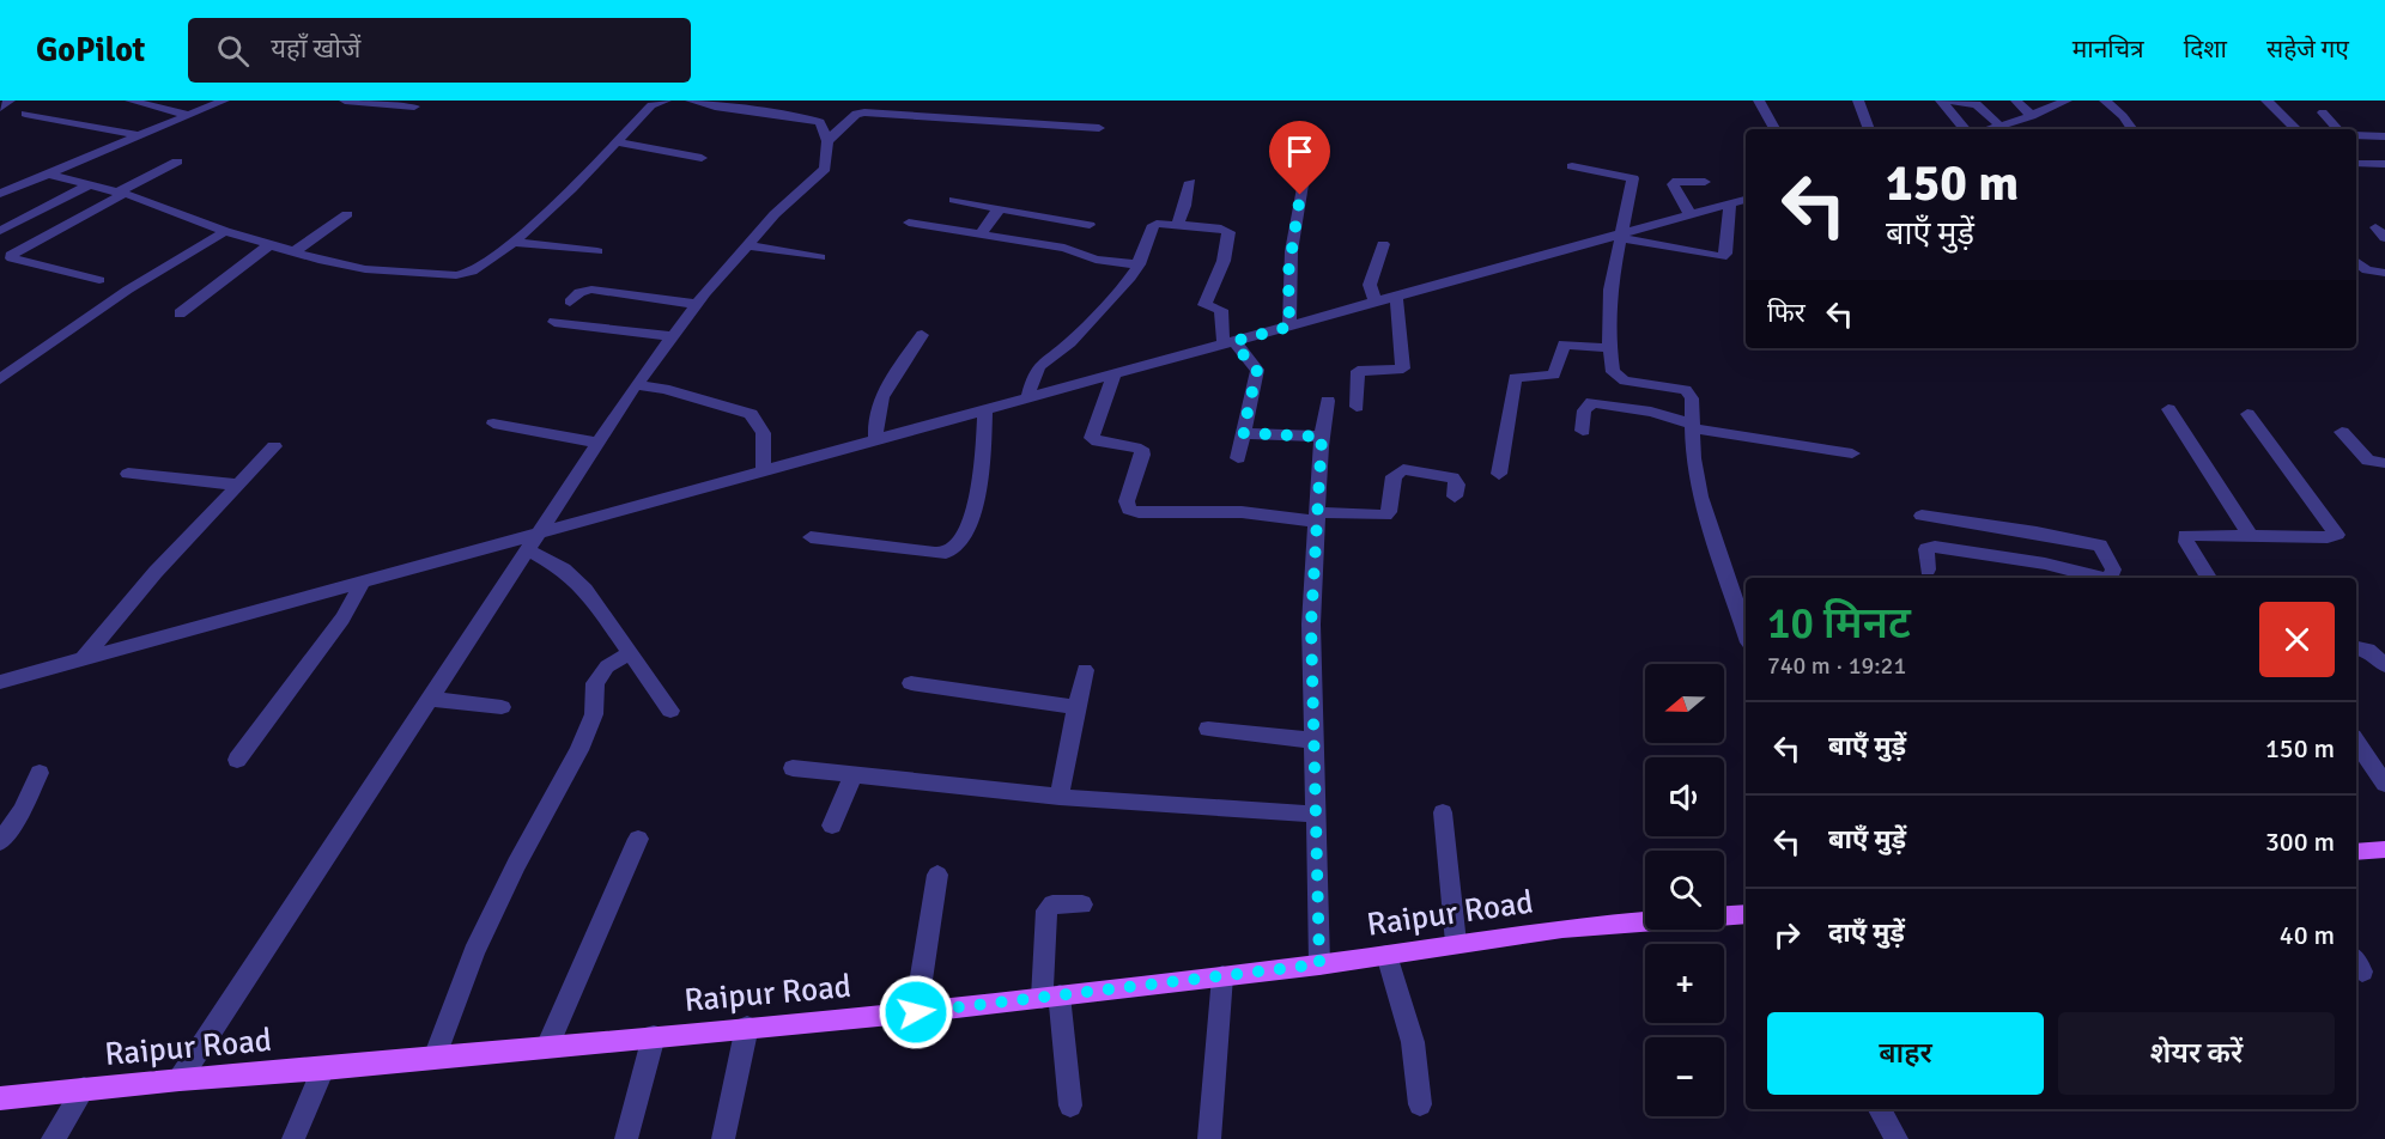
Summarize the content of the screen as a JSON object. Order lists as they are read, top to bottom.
{
  "streets": {
    "main road": ["Raipur Road"]
  },
  "north": "left",
  "page": {
    "header": "GoPilot",
    "search": "यहाँ खोजें",
    "nav": ["मानचित्र", "दिशा", "सहेजे गए"],
    "turn": ["150 m", "बाएँ मुड़ें"],
    "then": "फिर",
    "heading": ["10 मिनट", "740 m · 19:21"],
    "map_buttons": ["+", "−"],
    "list": [
      {
        "name": "बाएँ मुड़ें",
        "value": "150 m"
      },
      {
        "name": "बाएँ मुड़ें",
        "value": "300 m"
      },
      {
        "name": "दाएँ मुड़ें",
        "value": "40 m"
      }
    ],
    "buttons": ["बाहर", "शेयर करें"]
  }
}
